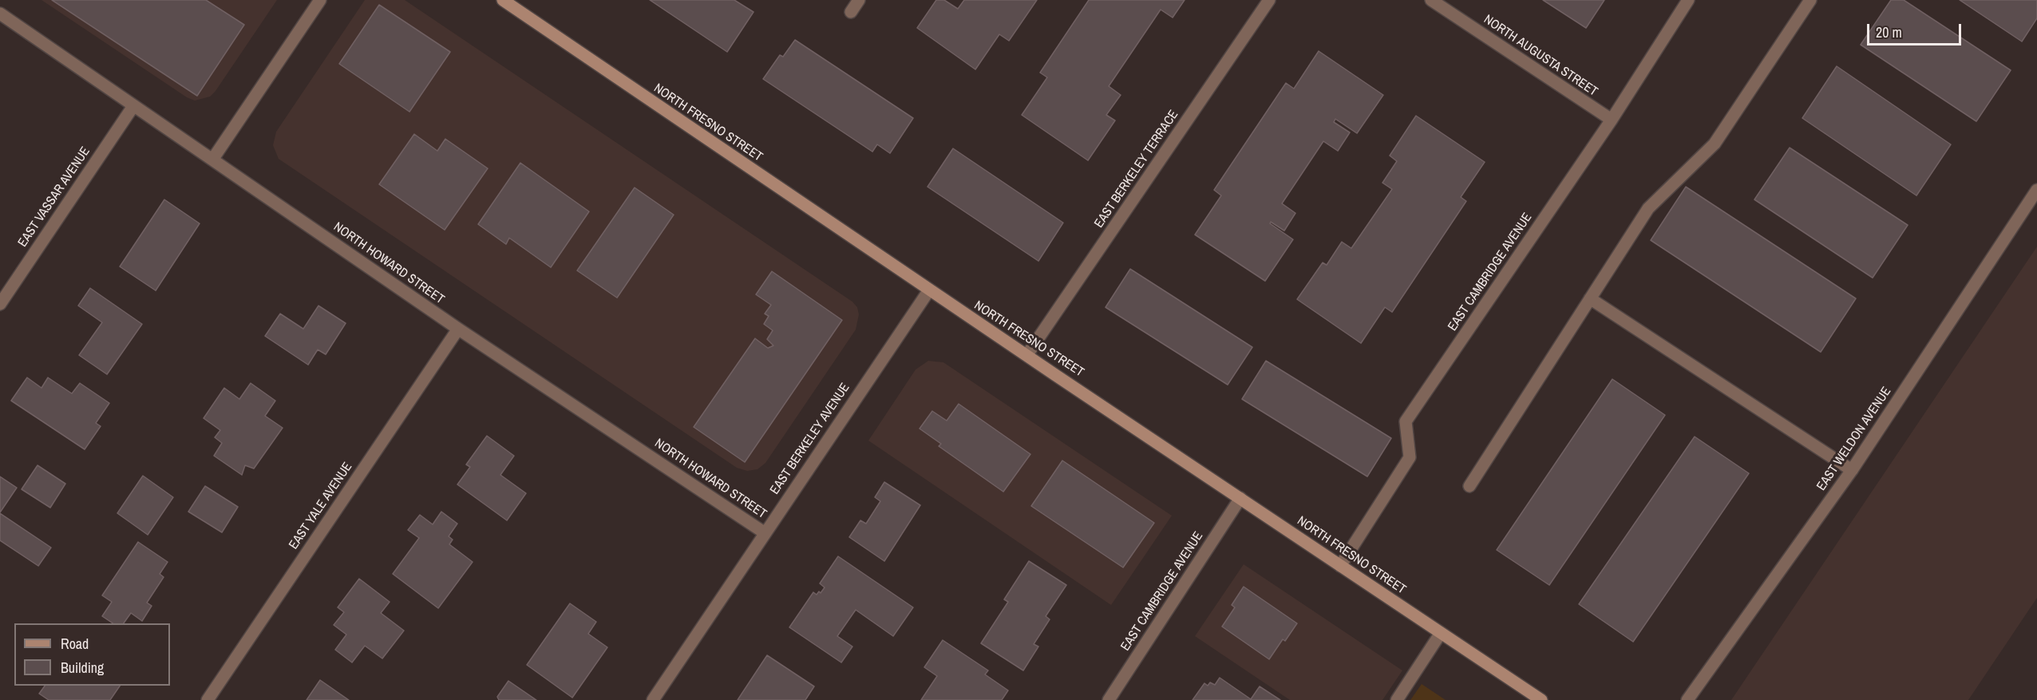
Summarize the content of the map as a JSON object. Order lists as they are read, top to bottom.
{
  "streets": {
    "main road": ["NORTH FRESNO STREET"],
    "street": [
      "NORTH AUGUSTA STREET",
      "EAST BERKELEY TERRACE",
      "EAST VASSAR AVENUE",
      "NORTH HOWARD STREET",
      "EAST CAMBRIDGE AVENUE",
      "EAST BERKELEY AVENUE",
      "EAST WELDON AVENUE",
      "EAST YALE AVENUE"
    ]
  },
  "crossings": [
    ["NORTH AUGUSTA STREET", "EAST CAMBRIDGE AVENUE"],
    ["NORTH FRESNO STREET", "EAST BERKELEY TERRACE"],
    ["NORTH FRESNO STREET", "EAST CAMBRIDGE AVENUE"],
    ["NORTH FRESNO STREET", "EAST BERKELEY AVENUE"],
    ["EAST VASSAR AVENUE", "NORTH HOWARD STREET"],
    ["NORTH HOWARD STREET", "EAST BERKELEY AVENUE"],
    ["NORTH HOWARD STREET", "EAST YALE AVENUE"]
  ],
  "legend": ["Road", "Building"],
  "scale_bar": "20 m"
}
